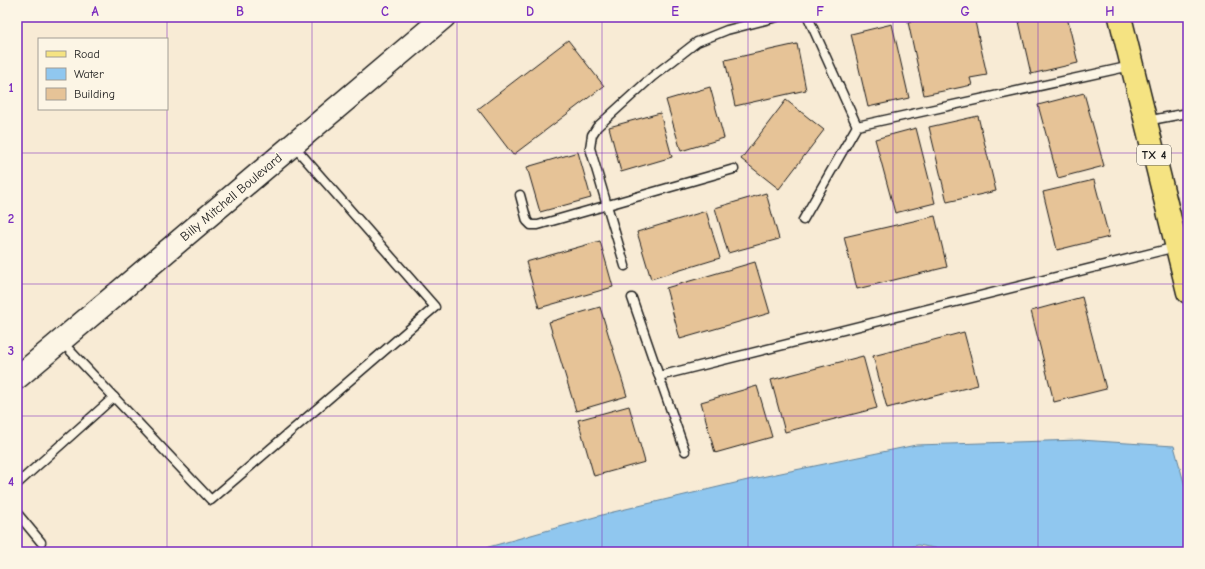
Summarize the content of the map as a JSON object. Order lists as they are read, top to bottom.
{
  "streets": {
    "main road": ["TX 4", "Billy Mitchell Boulevard"]
  },
  "legend": ["Road", "Water", "Building"],
  "grid": {
    "columns": [
      "A",
      "B",
      "C",
      "D",
      "E",
      "F",
      "G",
      "H"
    ],
    "rows": [
      "1",
      "2",
      "3",
      "4"
    ]
  }
}
